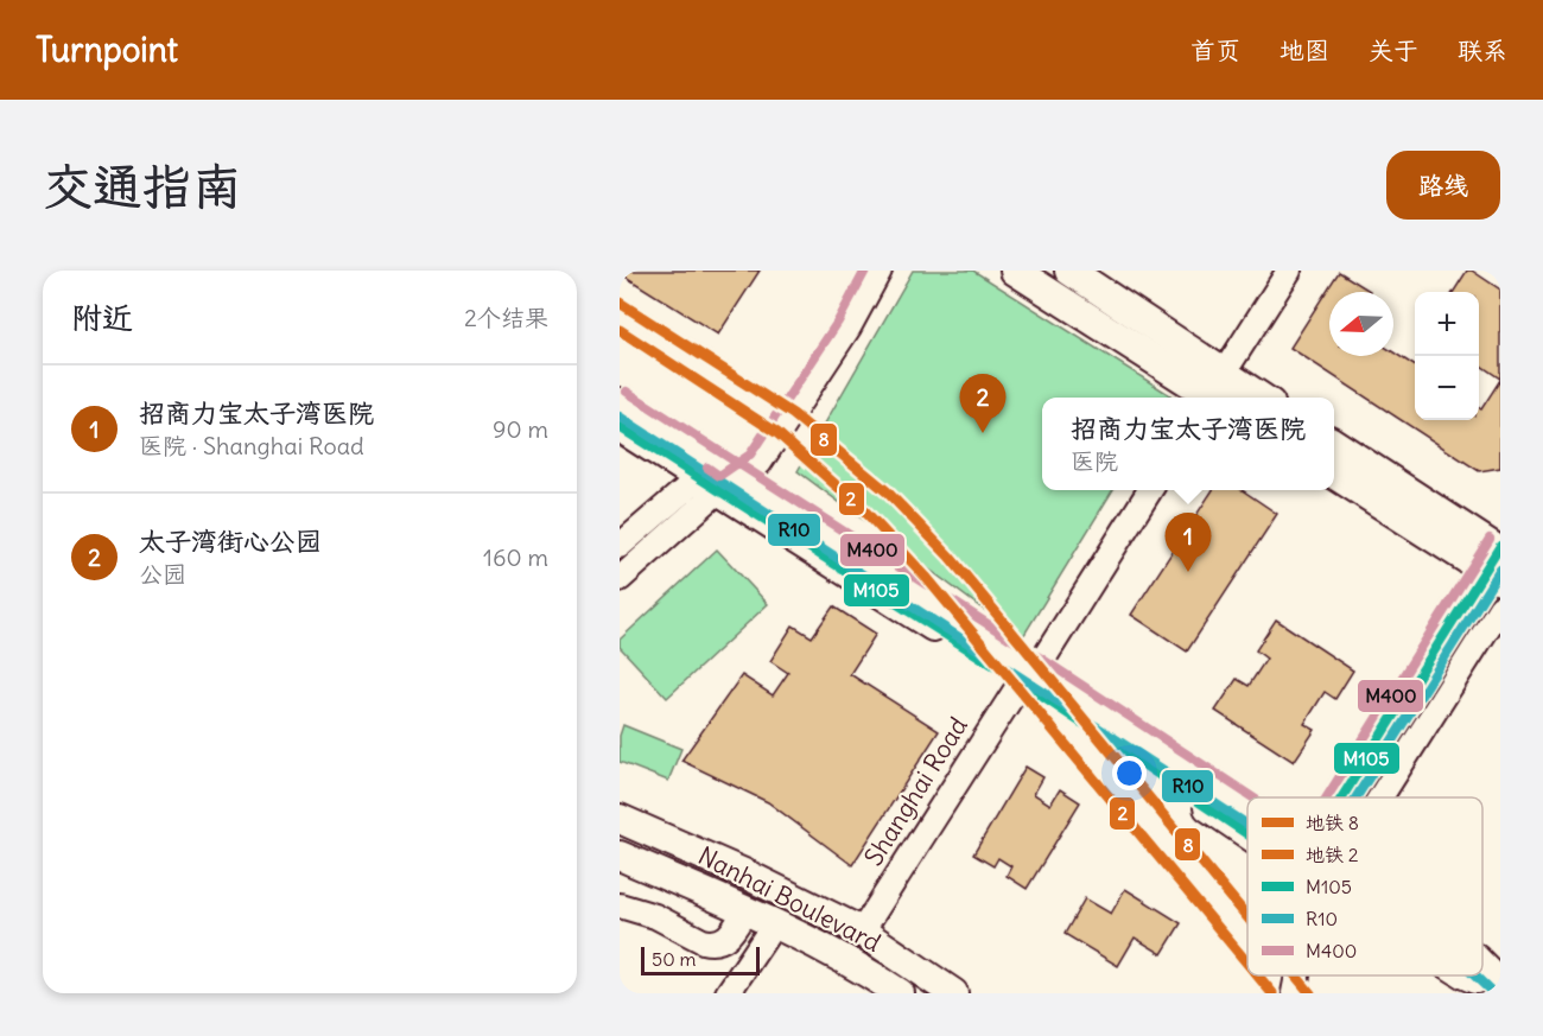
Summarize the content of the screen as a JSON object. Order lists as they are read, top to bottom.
{
  "streets": {
    "main road": ["Nanhai Boulevard"],
    "street": ["Shanghai Road"]
  },
  "crossings": [
    ["Shanghai Road", "Nanhai Boulevard"]
  ],
  "lines": [
    "transit line M400",
    "metro line 8",
    "metro line 2",
    "transit line R10",
    "transit line M105"
  ],
  "legend": [
    "地铁 8",
    "地铁 2",
    "M105",
    "R10",
    "M400"
  ],
  "scale_bar": "50 m",
  "north": "left",
  "page": {
    "header": "Turnpoint",
    "nav": [
      "首页",
      "地图",
      "关于",
      "联系"
    ],
    "buttons": "路线",
    "title": "交通指南",
    "heading": ["附近", "2个结果"],
    "map_buttons": ["+", "−"],
    "list": [
      {
        "mark": "1",
        "name": "招商力宝太子湾医院",
        "note": "医院 · Shanghai Road",
        "value": "90 m"
      },
      {
        "mark": "2",
        "name": "太子湾街心公园",
        "note": "公园",
        "value": "160 m"
      }
    ],
    "pins": ["2", "1"],
    "popup": ["招商力宝太子湾医院", "医院"],
    "scale": "50 m"
  }
}
